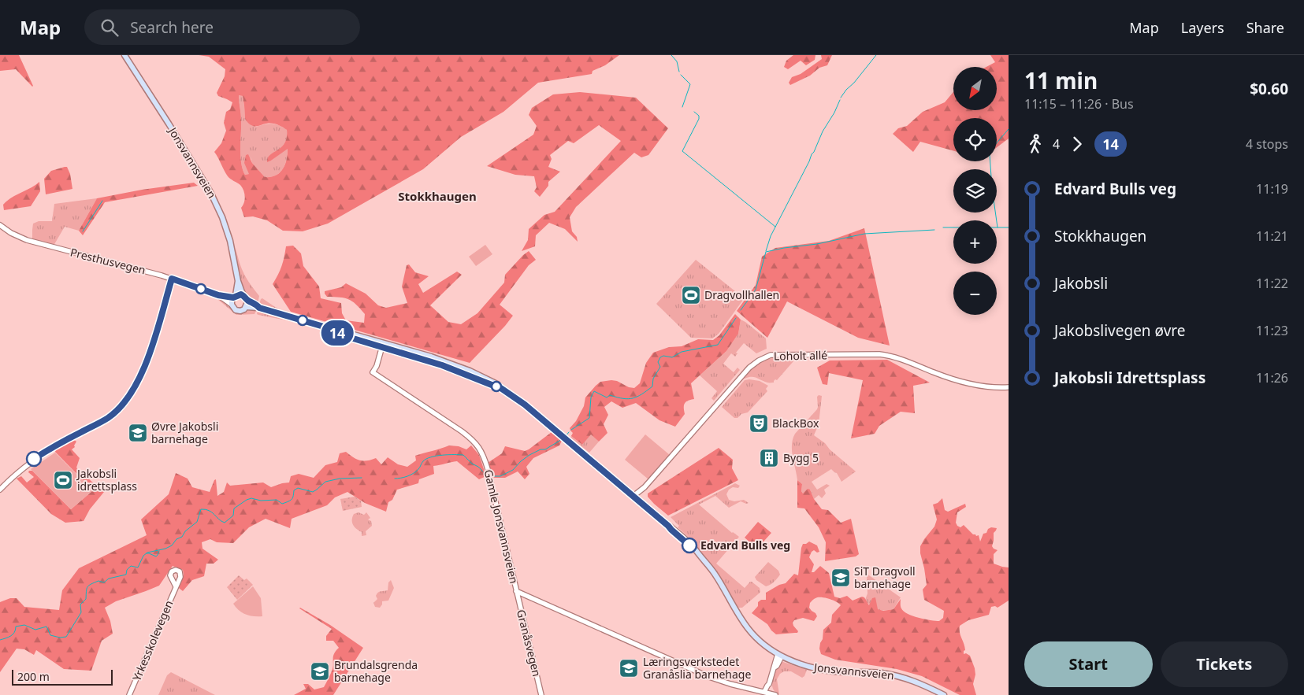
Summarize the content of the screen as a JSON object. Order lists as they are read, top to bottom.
{
  "streets": {
    "main road": ["Jonsvannsveien"],
    "street": [
      "Presthusvegen",
      "Loholt allé",
      "Gamle Jonsvannsveien",
      "Yrkesskolevegen",
      "Granåsvegen"
    ]
  },
  "crossings": [
    ["Jonsvannsveien", "Presthusvegen"],
    ["Jonsvannsveien", "Loholt allé"],
    ["Jonsvannsveien", "Gamle Jonsvannsveien"],
    ["Gamle Jonsvannsveien", "Granåsvegen"]
  ],
  "districts": ["Stokkhaugen"],
  "places": {
    "sports": ["Dragvollhallen", "Jakobsli idrettsplass"],
    "theatre": ["BlackBox"],
    "school or university": [
      "Øvre Jakobsli barnehage",
      "SiT Dragvoll barnehage",
      "Læringsverkstedet Granåslia barnehage",
      "Brundalsgrenda barnehage"
    ],
    "building": ["Bygg 5"],
    "other": ["Edvard Bulls veg"]
  },
  "lines": ["bus line 14"],
  "scale_bar": "200 m",
  "north": "bottom left",
  "page": {
    "header": "Map",
    "search": "Search here",
    "nav": ["Map", "Layers", "Share"],
    "on_map": "14",
    "heading": ["11 min", "11:15 – 11:26 · Bus", "$0.60"],
    "map_buttons": ["+", "−"],
    "legs": ["4", "14", "4 stops"],
    "list": [
      {
        "name": "Edvard Bulls veg",
        "value": "11:19"
      },
      {
        "name": "Stokkhaugen",
        "value": "11:21"
      },
      {
        "name": "Jakobsli",
        "value": "11:22"
      },
      {
        "name": "Jakobslivegen øvre",
        "value": "11:23"
      },
      {
        "name": "Jakobsli Idrettsplass",
        "value": "11:26"
      }
    ],
    "buttons": ["Start", "Tickets"],
    "scale": "200 m"
  }
}
